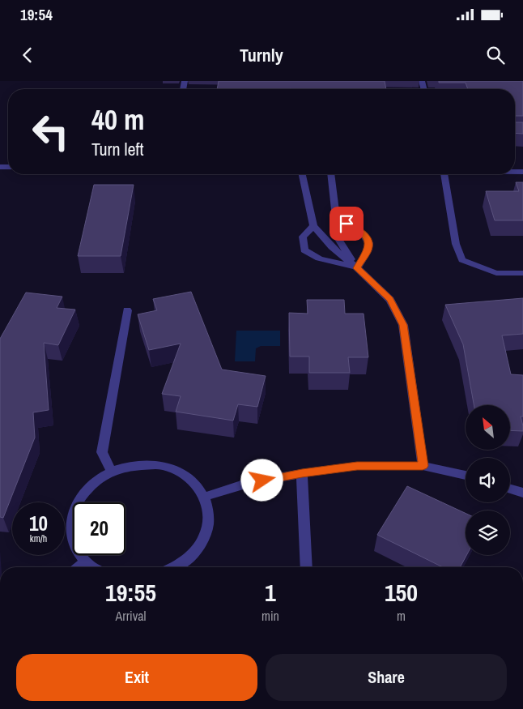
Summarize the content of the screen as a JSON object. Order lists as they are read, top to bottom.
{
  "north": "top left",
  "page": {
    "status": "19:54",
    "header": "Turnly",
    "turn": ["40 m", "Turn left"],
    "speed": "10 km/h",
    "limit": "20",
    "eta": [
      "19:55",
      "Arrival",
      "1",
      "min",
      "150",
      "m"
    ],
    "buttons": ["Exit", "Share"]
  }
}
